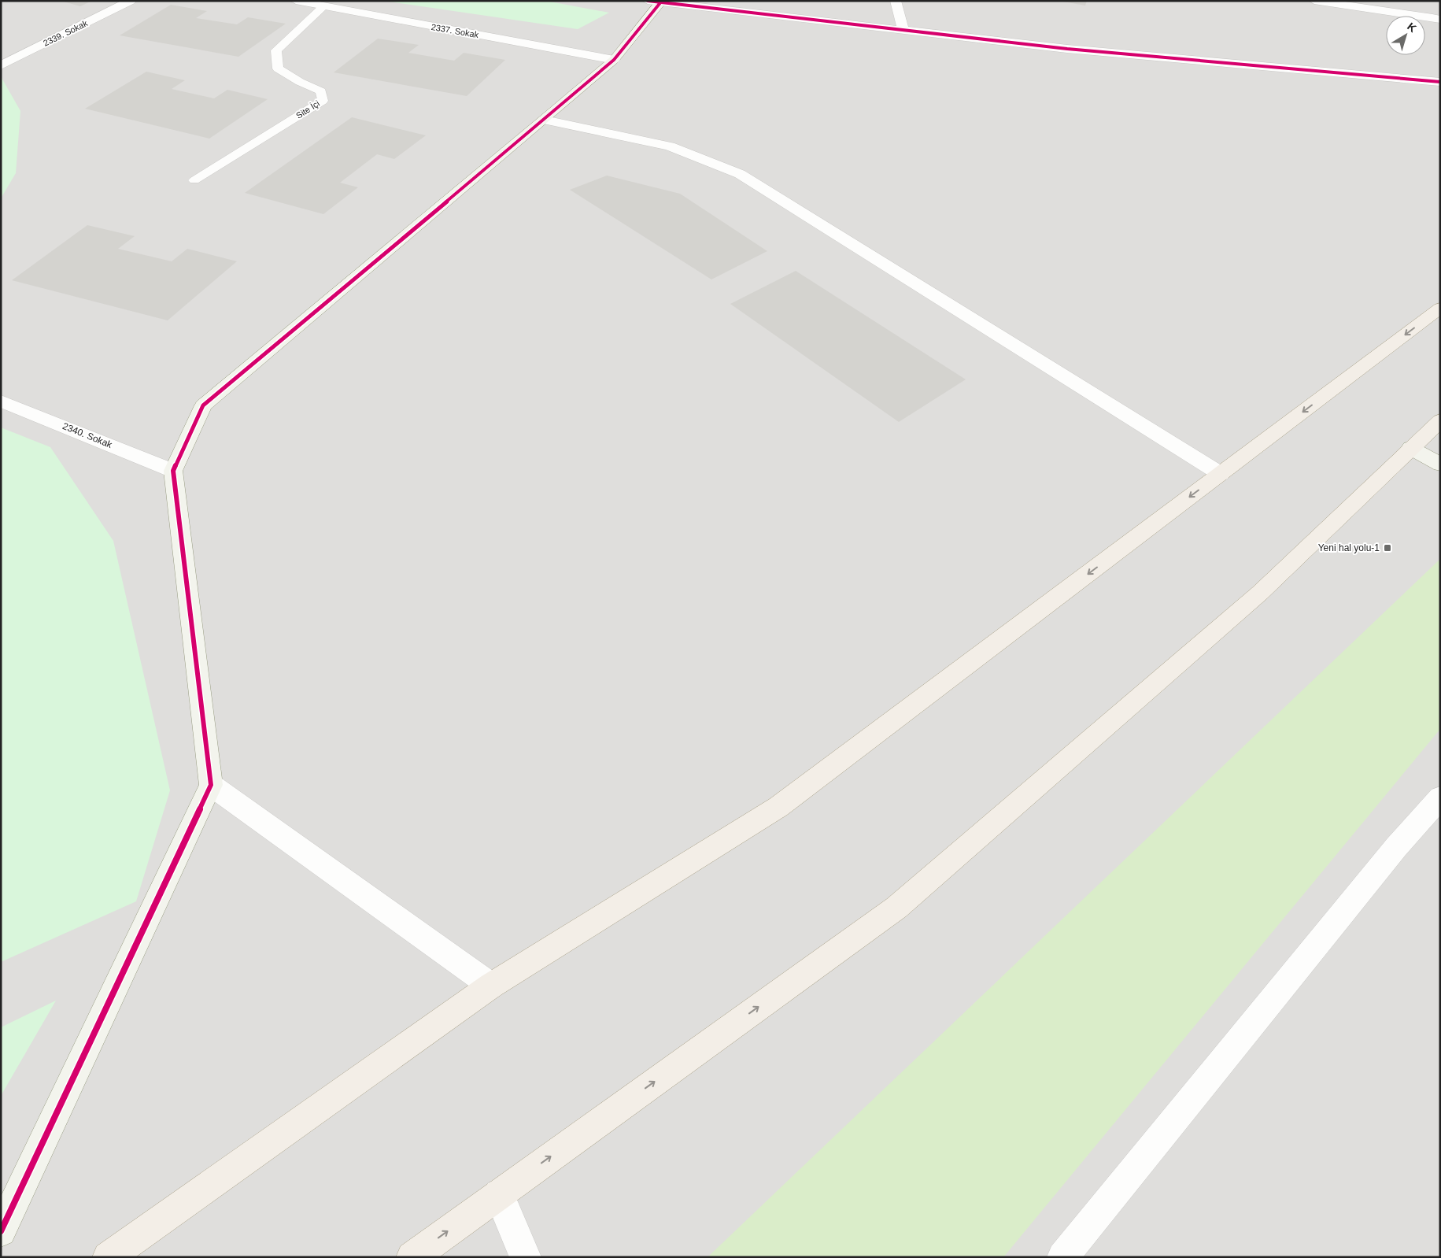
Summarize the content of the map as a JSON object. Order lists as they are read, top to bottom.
{
  "streets": {
    "street": ["2337. Sokak", "2339. Sokak", "2340. Sokak"],
    "lane": ["Site İçi"]
  },
  "crossings": [
    ["2337. Sokak", "Site İçi"]
  ],
  "places": {
    "transit": ["Yeni hal yolu-1"]
  },
  "north": "top right"
}
